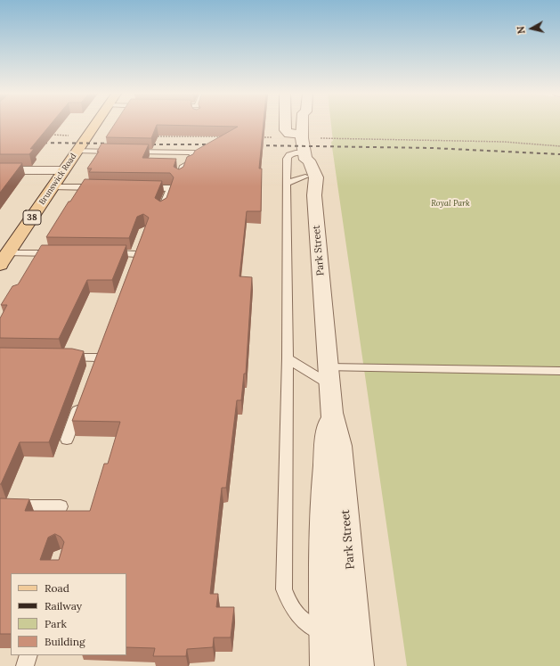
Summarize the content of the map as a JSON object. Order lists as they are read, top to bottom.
{
  "streets": {
    "main road": ["Brunswick Road", "38"],
    "street": ["Park Street"]
  },
  "parks": ["Royal Park"],
  "legend": [
    "Road",
    "Railway",
    "Park",
    "Building"
  ],
  "north": "left"
}
